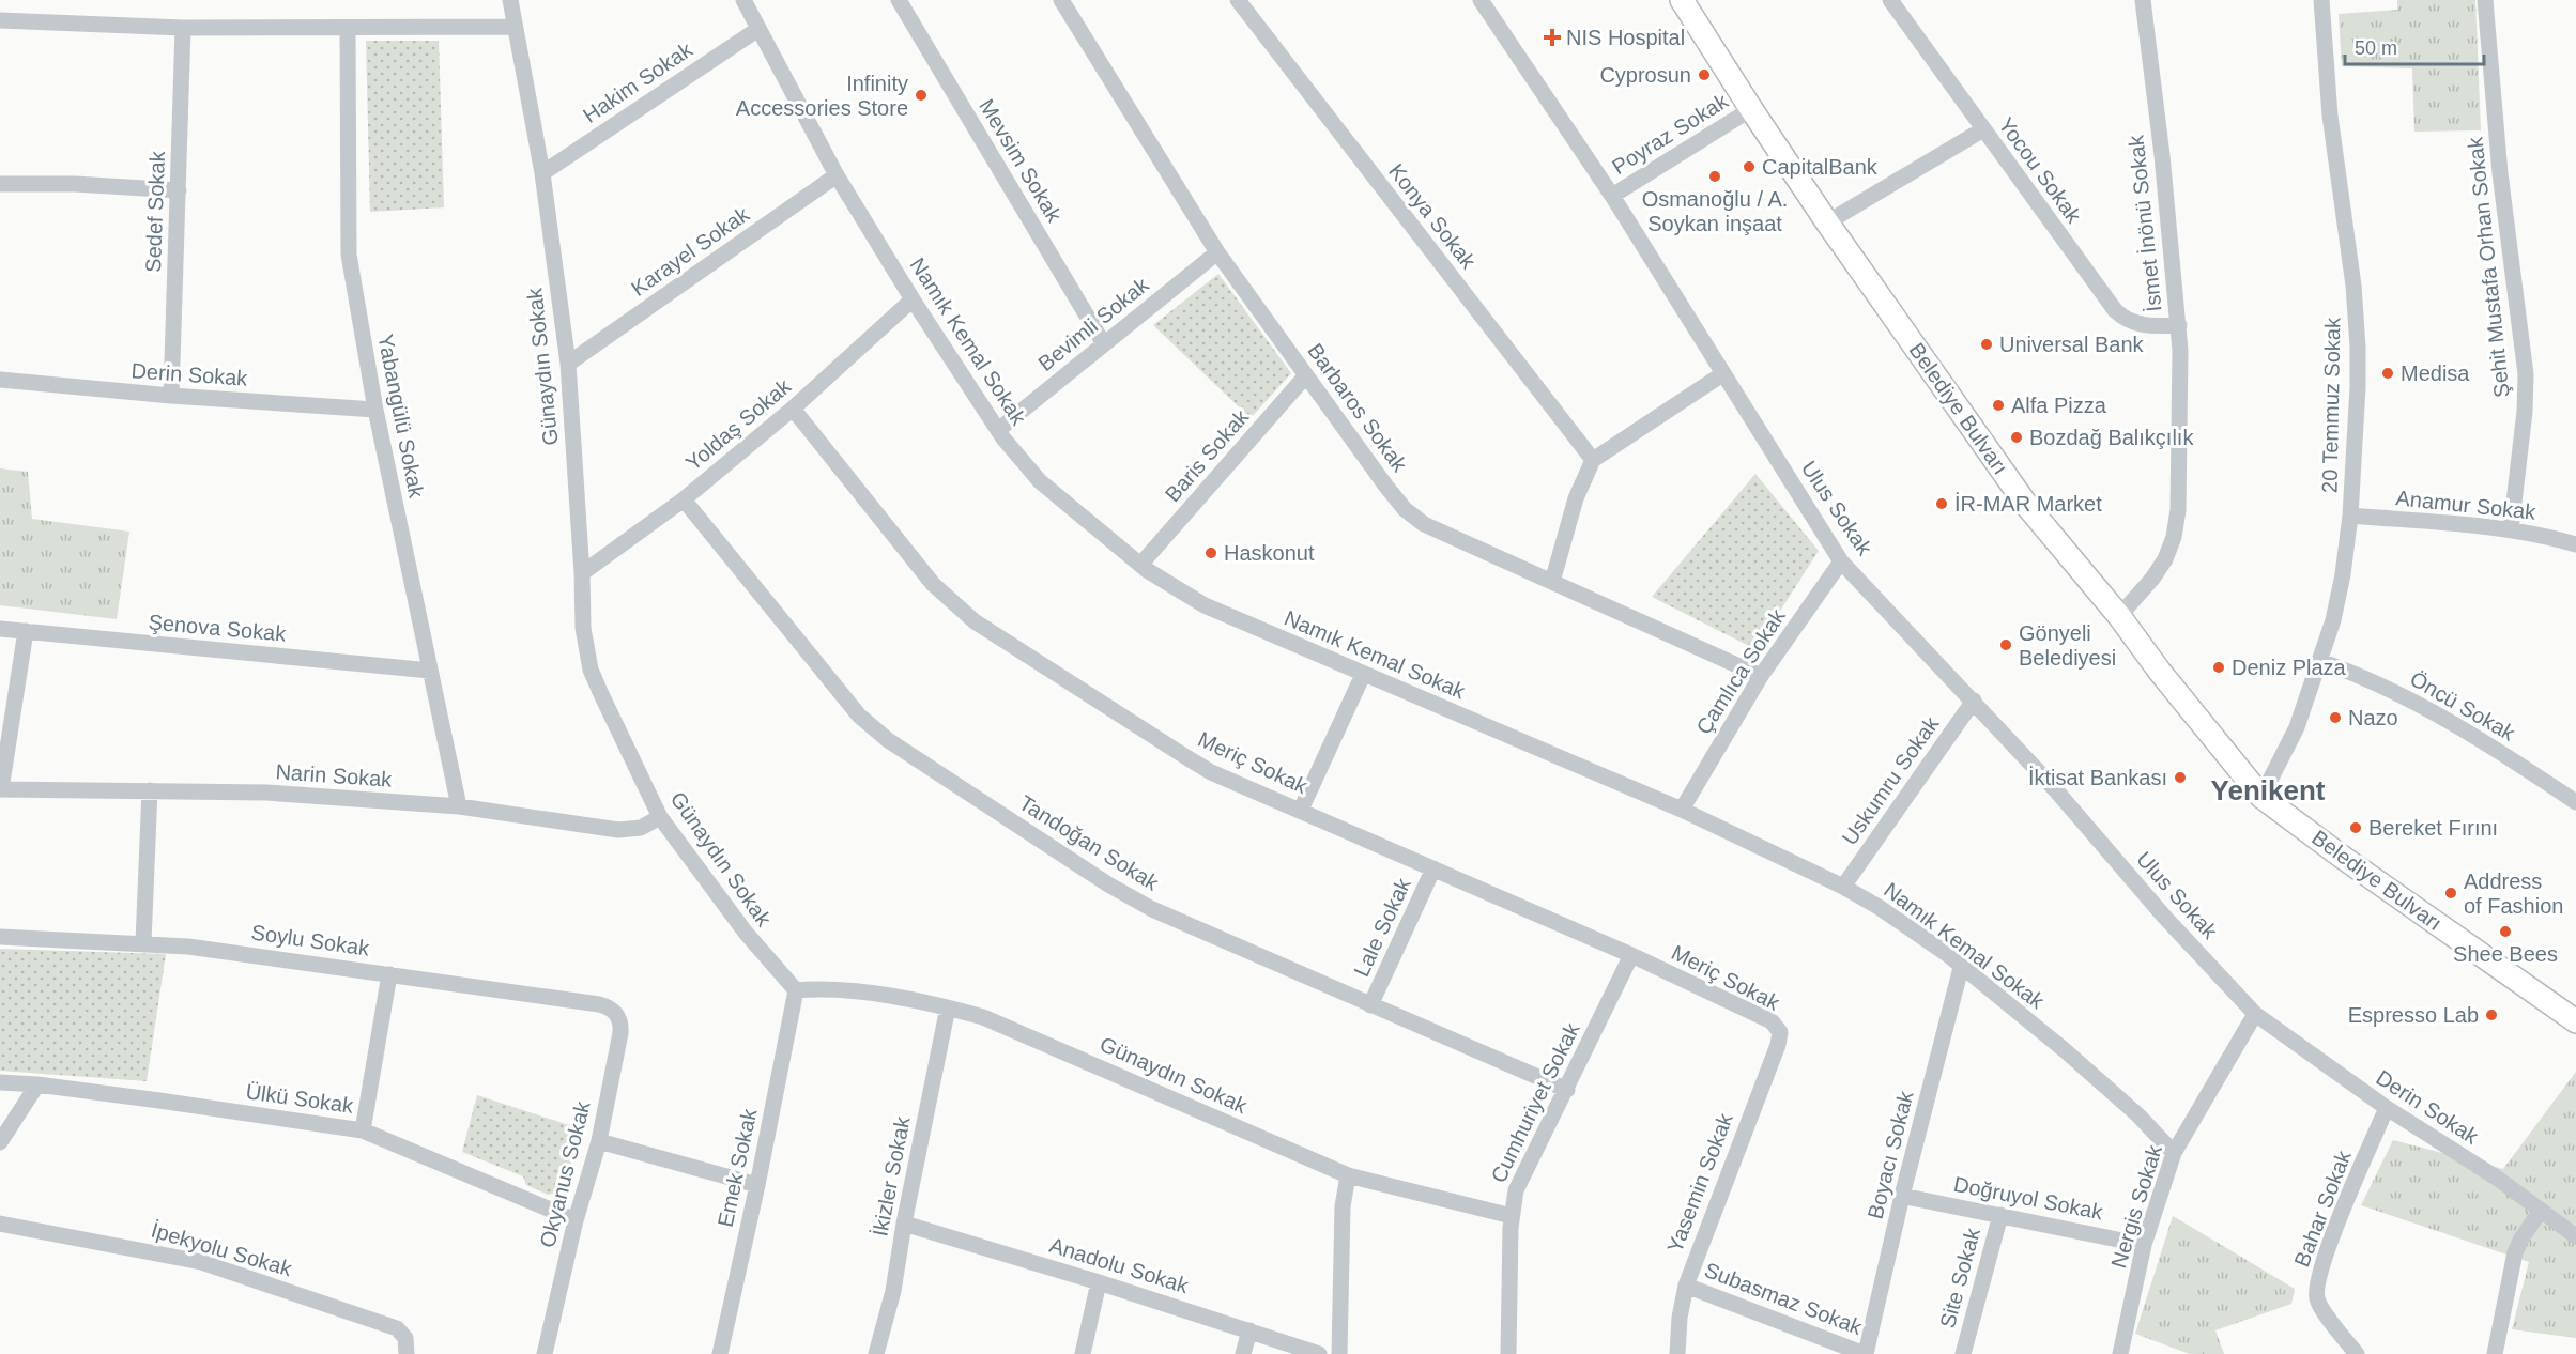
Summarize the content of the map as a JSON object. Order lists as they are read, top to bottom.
{
  "streets": {
    "main road": ["Belediye Bulvarı"],
    "street": [
      "Hakim Sokak",
      "Poyraz Sokak",
      "Mevsim Sokak",
      "Yocou Sokak",
      "Sedef Sokak",
      "Konya Sokak",
      "İsmet İnönü Sokak",
      "Karayel Sokak",
      "Şehit Mustafa Orhan Sokak",
      "Bevimli Sokak",
      "Namık Kemal Sokak",
      "Günaydın Sokak",
      "Derin Sokak",
      "20 Temmuz Sokak",
      "Barbaros Sokak",
      "Yabangülü Sokak",
      "Yoldaş Sokak",
      "Baris Sokak",
      "Anamur Sokak",
      "Ulus Sokak",
      "Şenova Sokak",
      "Çamlıca Sokak",
      "Öncü Sokak",
      "Meriç Sokak",
      "Narin Sokak",
      "Uskumru Sokak",
      "Tandoğan Sokak",
      "Lale Sokak",
      "Soylu Sokak",
      "Ülkü Sokak",
      "Cumhuriyet Sokak",
      "Boyacı Sokak",
      "Emek Sokak",
      "Okyanus Sokak",
      "İkizler Sokak",
      "Yasemin Sokak",
      "Doğruyol Sokak",
      "Nergis Sokak",
      "Bahar Sokak",
      "İpekyolu Sokak",
      "Anadolu Sokak",
      "Site Sokak",
      "Subasmaz Sokak"
    ]
  },
  "crossings": [
    ["Hakim Sokak", "Namık Kemal Sokak"],
    ["Hakim Sokak", "Günaydın Sokak"],
    ["Poyraz Sokak", "Belediye Bulvarı"],
    ["Poyraz Sokak", "Ulus Sokak"],
    ["Mevsim Sokak", "Bevimli Sokak"],
    ["Yocou Sokak", "İsmet İnönü Sokak"],
    ["Sedef Sokak", "Derin Sokak"],
    ["İsmet İnönü Sokak", "Belediye Bulvarı"],
    ["Karayel Sokak", "Namık Kemal Sokak"],
    ["Karayel Sokak", "Günaydın Sokak"],
    ["Şehit Mustafa Orhan Sokak", "Anamur Sokak"],
    ["Bevimli Sokak", "Namık Kemal Sokak"],
    ["Bevimli Sokak", "Barbaros Sokak"],
    ["Namık Kemal Sokak", "Yoldaş Sokak"],
    ["Namık Kemal Sokak", "Baris Sokak"],
    ["Namık Kemal Sokak", "Çamlıca Sokak"],
    ["Namık Kemal Sokak", "Uskumru Sokak"],
    ["Namık Kemal Sokak", "Boyacı Sokak"],
    ["Namık Kemal Sokak", "Nergis Sokak"],
    ["Günaydın Sokak", "Yoldaş Sokak"],
    ["Günaydın Sokak", "Narin Sokak"],
    ["Günaydın Sokak", "Cumhuriyet Sokak"],
    ["Günaydın Sokak", "Emek Sokak"],
    ["Günaydın Sokak", "İkizler Sokak"],
    ["Derin Sokak", "Yabangülü Sokak"],
    ["Derin Sokak", "Ulus Sokak"],
    ["Derin Sokak", "Nergis Sokak"],
    ["Derin Sokak", "Bahar Sokak"],
    ["20 Temmuz Sokak", "Belediye Bulvarı"],
    ["20 Temmuz Sokak", "Anamur Sokak"],
    ["20 Temmuz Sokak", "Öncü Sokak"],
    ["Barbaros Sokak", "Baris Sokak"],
    ["Barbaros Sokak", "Çamlıca Sokak"],
    ["Yabangülü Sokak", "Şenova Sokak"],
    ["Yabangülü Sokak", "Narin Sokak"],
    ["Yoldaş Sokak", "Meriç Sokak"],
    ["Yoldaş Sokak", "Tandoğan Sokak"],
    ["Ulus Sokak", "Çamlıca Sokak"],
    ["Ulus Sokak", "Uskumru Sokak"],
    ["Ulus Sokak", "Nergis Sokak"],
    ["Meriç Sokak", "Lale Sokak"],
    ["Meriç Sokak", "Cumhuriyet Sokak"],
    ["Meriç Sokak", "Yasemin Sokak"],
    ["Tandoğan Sokak", "Lale Sokak"],
    ["Tandoğan Sokak", "Cumhuriyet Sokak"],
    ["Soylu Sokak", "Okyanus Sokak"],
    ["Ülkü Sokak", "Okyanus Sokak"],
    ["Boyacı Sokak", "Doğruyol Sokak"],
    ["Boyacı Sokak", "Subasmaz Sokak"],
    ["İkizler Sokak", "Anadolu Sokak"],
    ["Yasemin Sokak", "Subasmaz Sokak"],
    ["Doğruyol Sokak", "Nergis Sokak"],
    ["Doğruyol Sokak", "Site Sokak"]
  ],
  "districts": ["Yenikent"],
  "places": {
    "health": ["NIS Hospital"],
    "other": [
      "Cyprosun",
      "Infinity Accessories Store",
      "CapitalBank",
      "Osmanoğlu / A. Soykan inşaat",
      "Universal Bank",
      "Medisa",
      "Alfa Pizza",
      "Bozdağ Balıkçılık",
      "İR-MAR Market",
      "Haskonut",
      "Gönyeli Belediyesi",
      "Deniz Plaza",
      "Nazo",
      "İktisat Bankası",
      "Bereket Fırını",
      "Address of Fashion",
      "Shee Bees",
      "Espresso Lab"
    ]
  },
  "scale_bar": "50 m"
}
